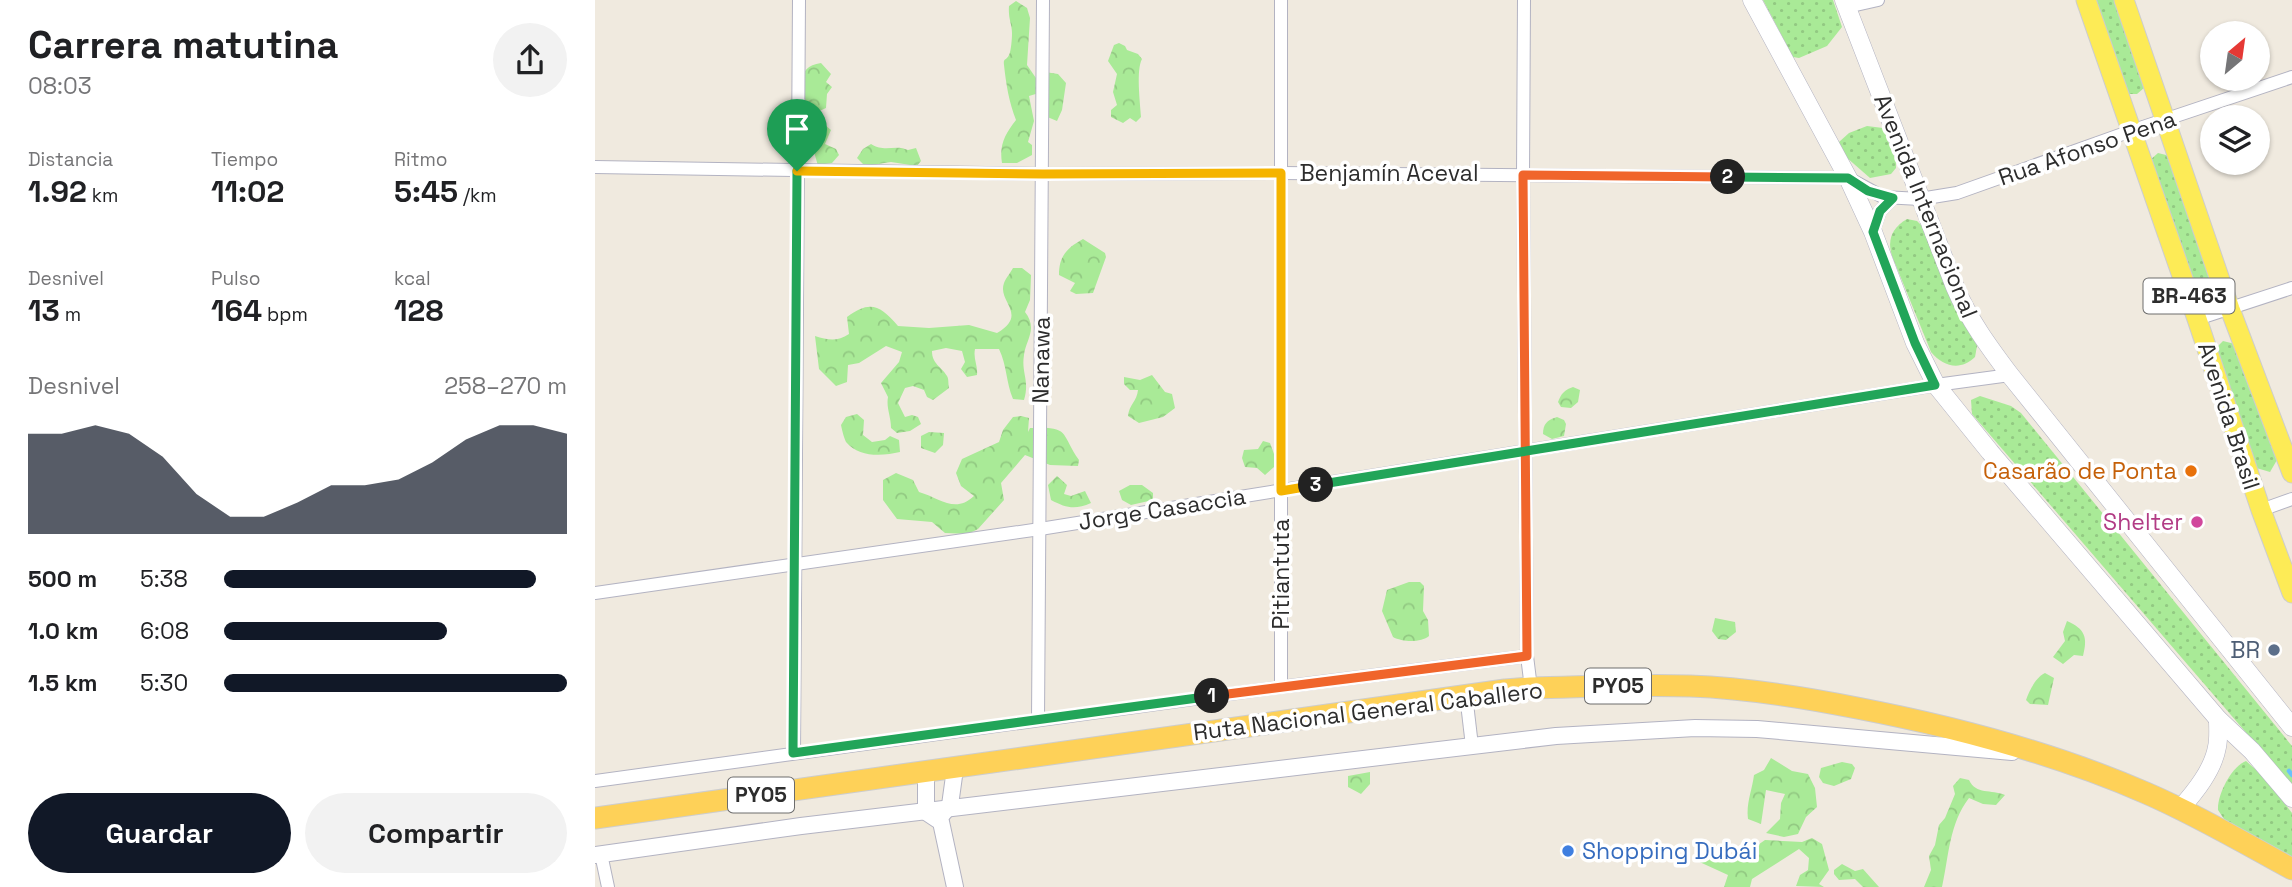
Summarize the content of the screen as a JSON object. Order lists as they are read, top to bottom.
{
  "streets": {
    "highway": ["PY05", "Ruta Nacional General Caballero"],
    "main road": ["Avenida Internacional", "BR-463", "Avenida Brasil"],
    "street": [
      "Rua Afonso Pena",
      "Benjamín Aceval",
      "Nanawa",
      "Jorge Casaccia",
      "Pitiantuta"
    ]
  },
  "crossings": [
    ["Rua Afonso Pena", "Benjamín Aceval"],
    ["Rua Afonso Pena", "Avenida Internacional"],
    ["Rua Afonso Pena", "Avenida Brasil"],
    ["Benjamín Aceval", "Nanawa"],
    ["Benjamín Aceval", "Pitiantuta"],
    ["Avenida Internacional", "Jorge Casaccia"],
    ["Nanawa", "Jorge Casaccia"],
    ["Jorge Casaccia", "Pitiantuta"]
  ],
  "places": [
    "Casarão de Ponta",
    "Shelter",
    "BR",
    "Shopping Dubái"
  ],
  "north": "top right",
  "page": {
    "heading": ["Carrera matutina", "08:03"],
    "stats": [
      ["Distancia", "1.92 km"],
      ["Tiempo", "11:02"],
      ["Ritmo", "5:45 /km"],
      ["Desnivel", "13 m"],
      ["Pulso", "164 bpm"],
      ["kcal", "128"]
    ],
    "pins": ["2", "3", "1"],
    "chart": ["Desnivel", "258–270 m"],
    "list": [
      {
        "name": "500 m",
        "note": "5:38"
      },
      {
        "name": "1.0 km",
        "note": "6:08"
      },
      {
        "name": "1.5 km",
        "note": "5:30"
      }
    ],
    "buttons": ["Guardar", "Compartir"]
  }
}
